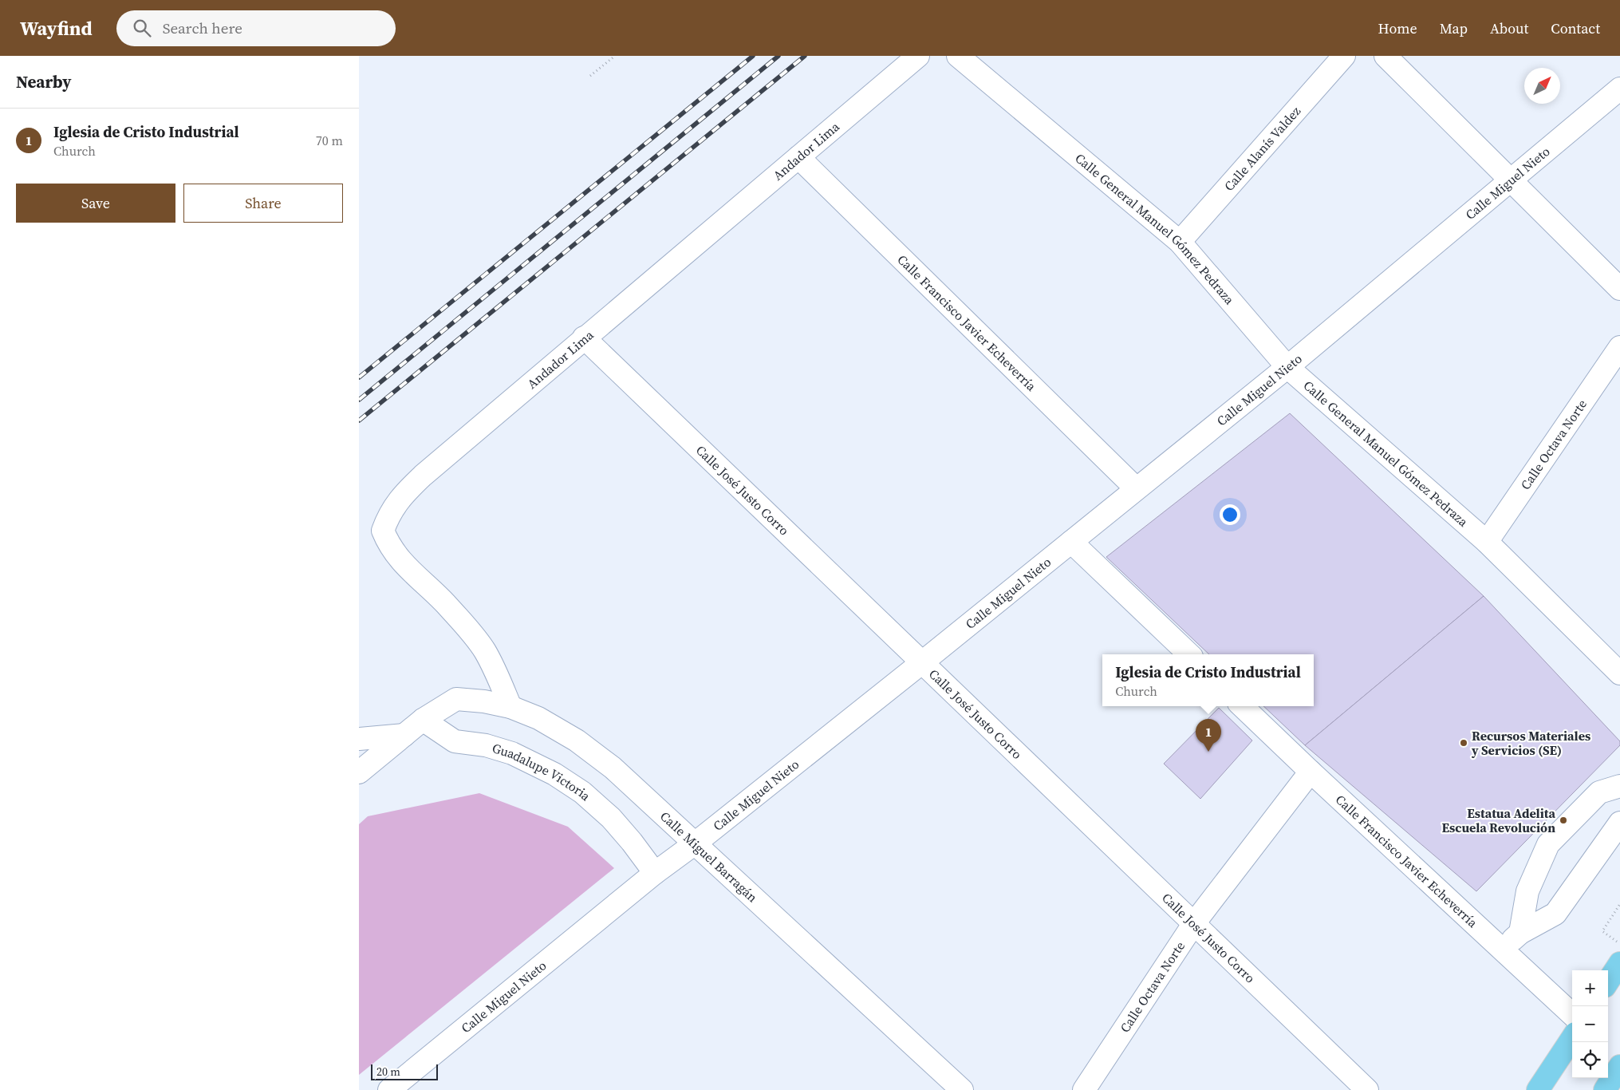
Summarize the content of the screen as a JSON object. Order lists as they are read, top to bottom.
{
  "streets": {
    "street": [
      "Calle Alanís Valdez",
      "Andador Lima",
      "Calle Miguel Nieto",
      "Calle General Manuel Gómez Pedraza",
      "Calle Francisco Javier Echeverría",
      "Calle Octava Norte",
      "Calle José Justo Corro",
      "Guadalupe Victoria",
      "Calle Miguel Barragán"
    ]
  },
  "crossings": [
    ["Calle Alanís Valdez", "Calle General Manuel Gómez Pedraza"],
    ["Andador Lima", "Calle Francisco Javier Echeverría"],
    ["Andador Lima", "Calle José Justo Corro"],
    ["Andador Lima", "Calle Miguel Barragán"],
    ["Calle Miguel Nieto", "Calle General Manuel Gómez Pedraza"],
    ["Calle Miguel Nieto", "Calle Francisco Javier Echeverría"],
    ["Calle Miguel Nieto", "Calle José Justo Corro"],
    ["Calle Miguel Nieto", "Guadalupe Victoria"],
    ["Calle Miguel Nieto", "Calle Miguel Barragán"],
    ["Calle General Manuel Gómez Pedraza", "Calle Octava Norte"],
    ["Calle Francisco Javier Echeverría", "Calle Octava Norte"],
    ["Calle Octava Norte", "Calle José Justo Corro"],
    ["Guadalupe Victoria", "Calle Miguel Barragán"]
  ],
  "places": ["Recursos Materiales y Servicios (SE)", "Estatua Adelita Escuela Revolución"],
  "scale_bar": "20 m",
  "north": "top right",
  "page": {
    "header": "Wayfind",
    "search": "Search here",
    "nav": [
      "Home",
      "Map",
      "About",
      "Contact"
    ],
    "heading": "Nearby",
    "list": [
      {
        "mark": "1",
        "name": "Iglesia de Cristo Industrial",
        "note": "Church",
        "value": "70 m"
      }
    ],
    "buttons": ["Save", "Share"],
    "popup": ["Iglesia de Cristo Industrial", "Church"],
    "pins": "1",
    "map_buttons": ["+", "−"],
    "scale": "20 m"
  }
}
